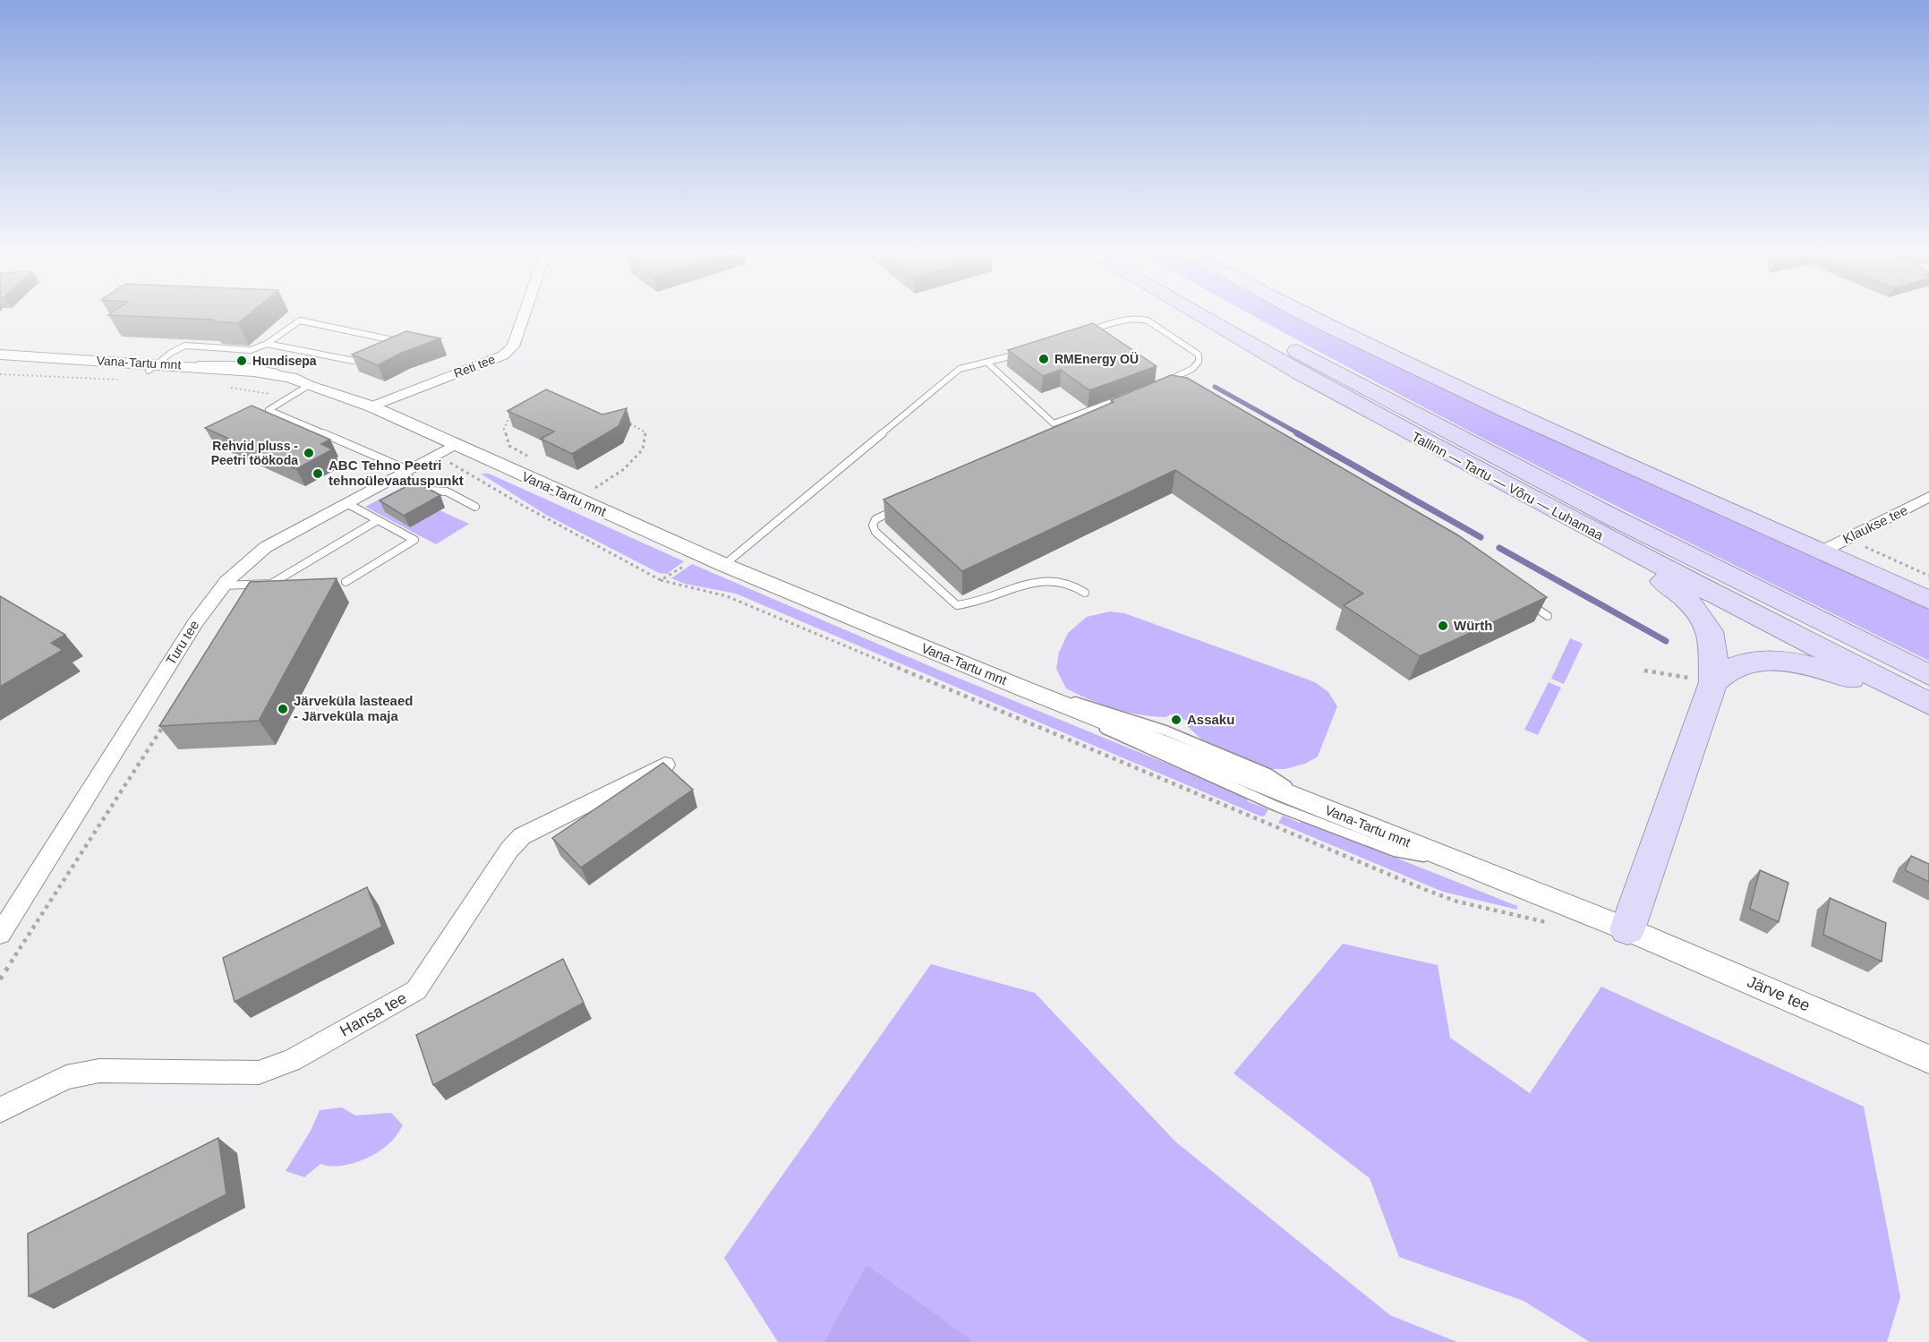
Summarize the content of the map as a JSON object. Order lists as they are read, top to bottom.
{
  "streets": {
    "highway": ["Tallinn — Tartu — Võru — Luhamaa"],
    "street": [
      "Vana-Tartu mnt",
      "Reti tee",
      "Klaukse tee",
      "Turu tee",
      "Järve tee",
      "Hansa tee"
    ]
  },
  "crossings": [
    ["Vana-Tartu mnt", "Reti tee"],
    ["Vana-Tartu mnt", "Turu tee"],
    ["Vana-Tartu mnt", "Järve tee"]
  ],
  "places": [
    "RMEnergy OÜ",
    "Hundisepa",
    "Rehvid pluss - Peetri töökoda",
    "ABC Tehno Peetri tehnoülevaatuspunkt",
    "Würth",
    "Järveküla lasteaed - Järveküla maja",
    "Assaku"
  ]
}
